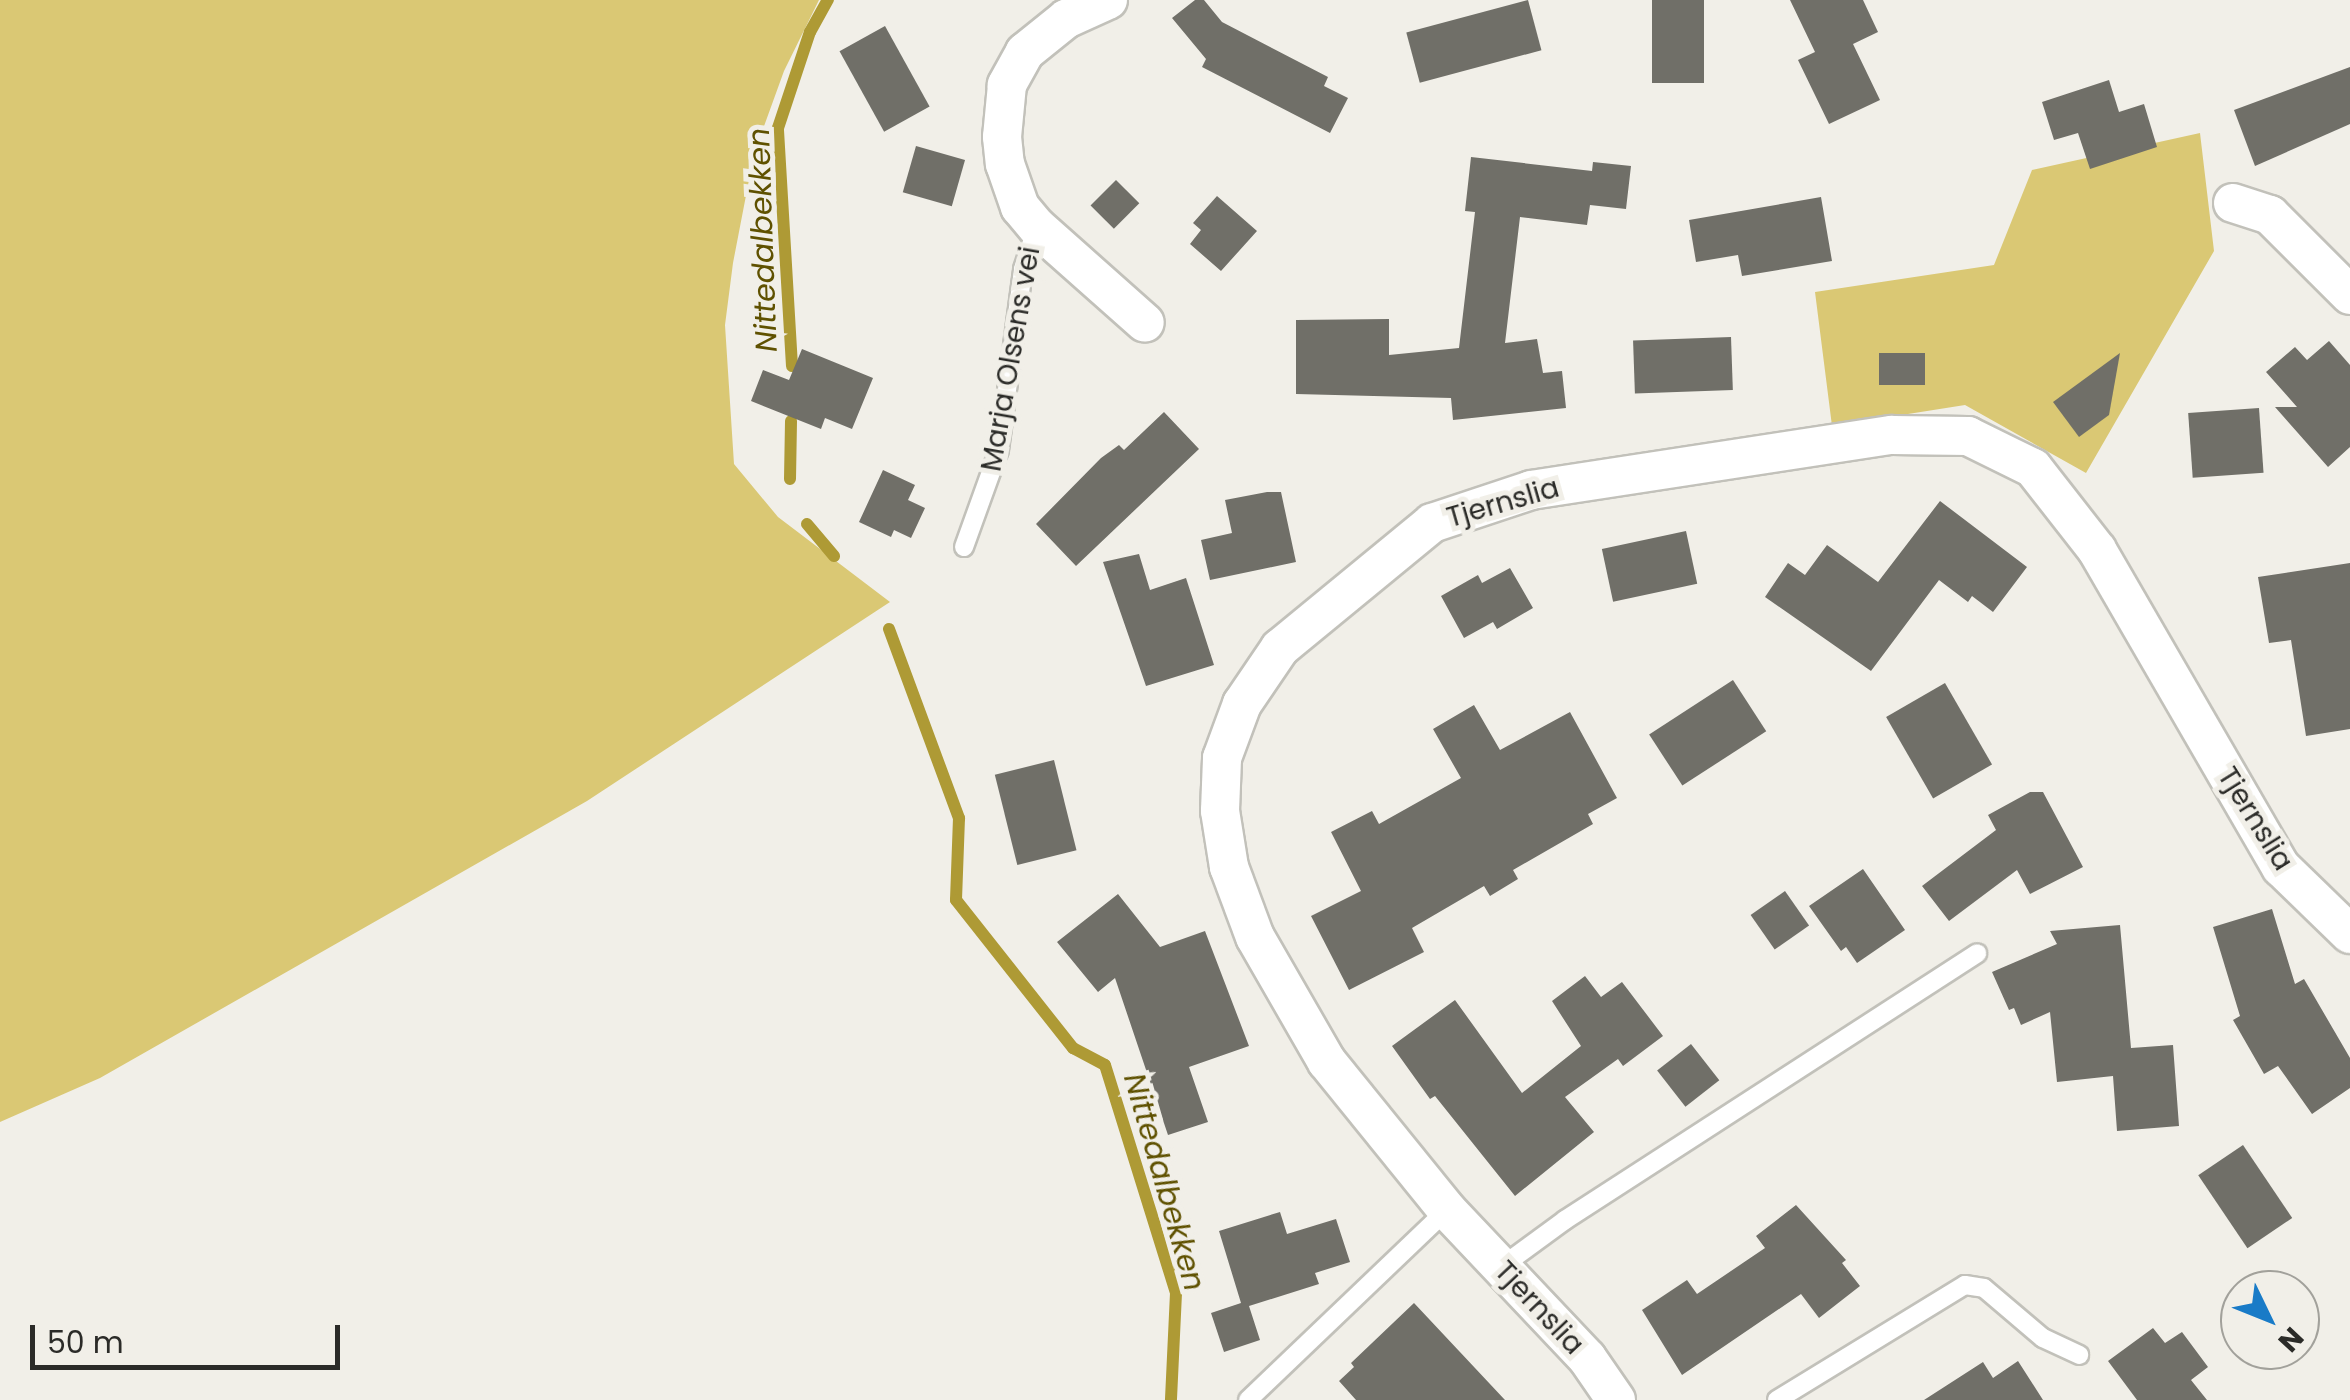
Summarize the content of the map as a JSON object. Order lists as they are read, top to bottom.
{
  "streets": {
    "street": ["Tjernslia"],
    "lane": ["Marja Olsens vei"]
  },
  "water": ["Nittedalbekken"],
  "scale_bar": "50 m",
  "north": "bottom right"
}
